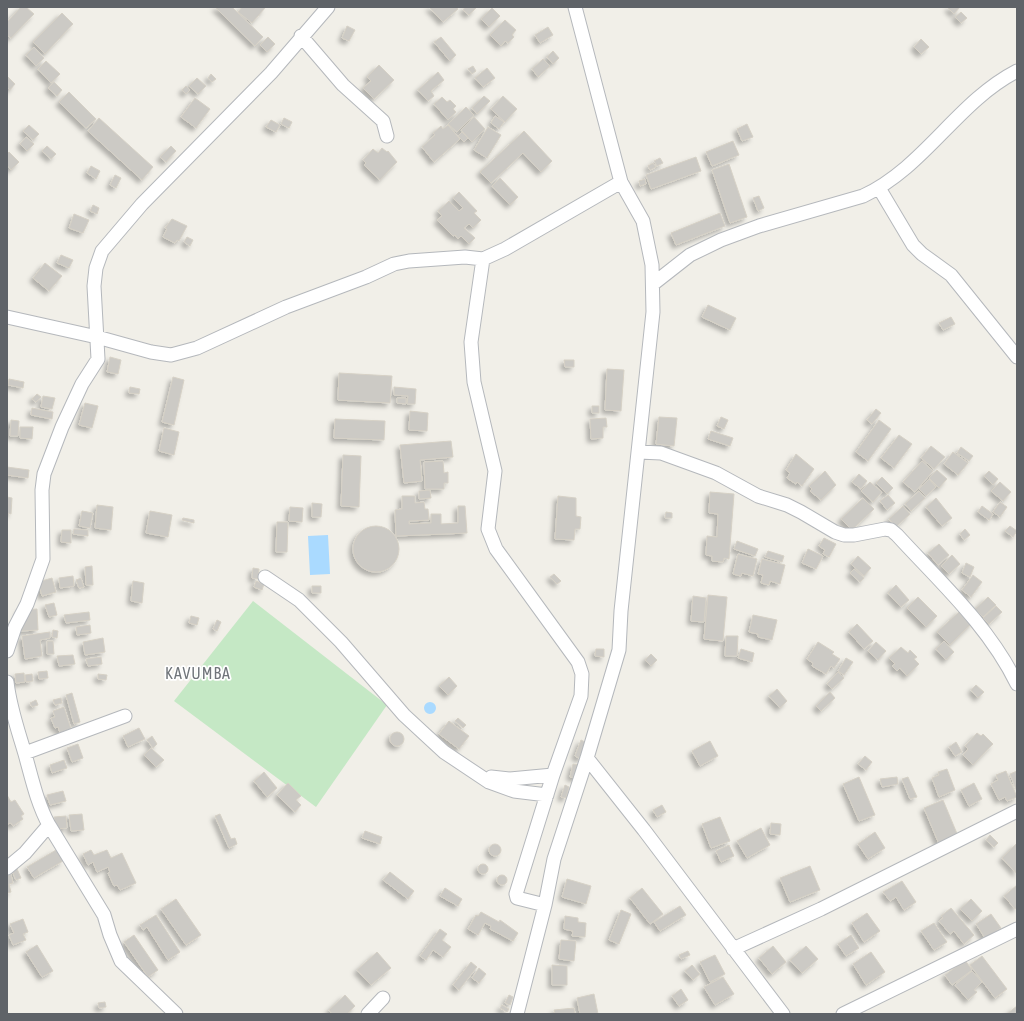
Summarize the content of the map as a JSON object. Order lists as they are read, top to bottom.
{
  "districts": ["KAVUMBA"]
}
